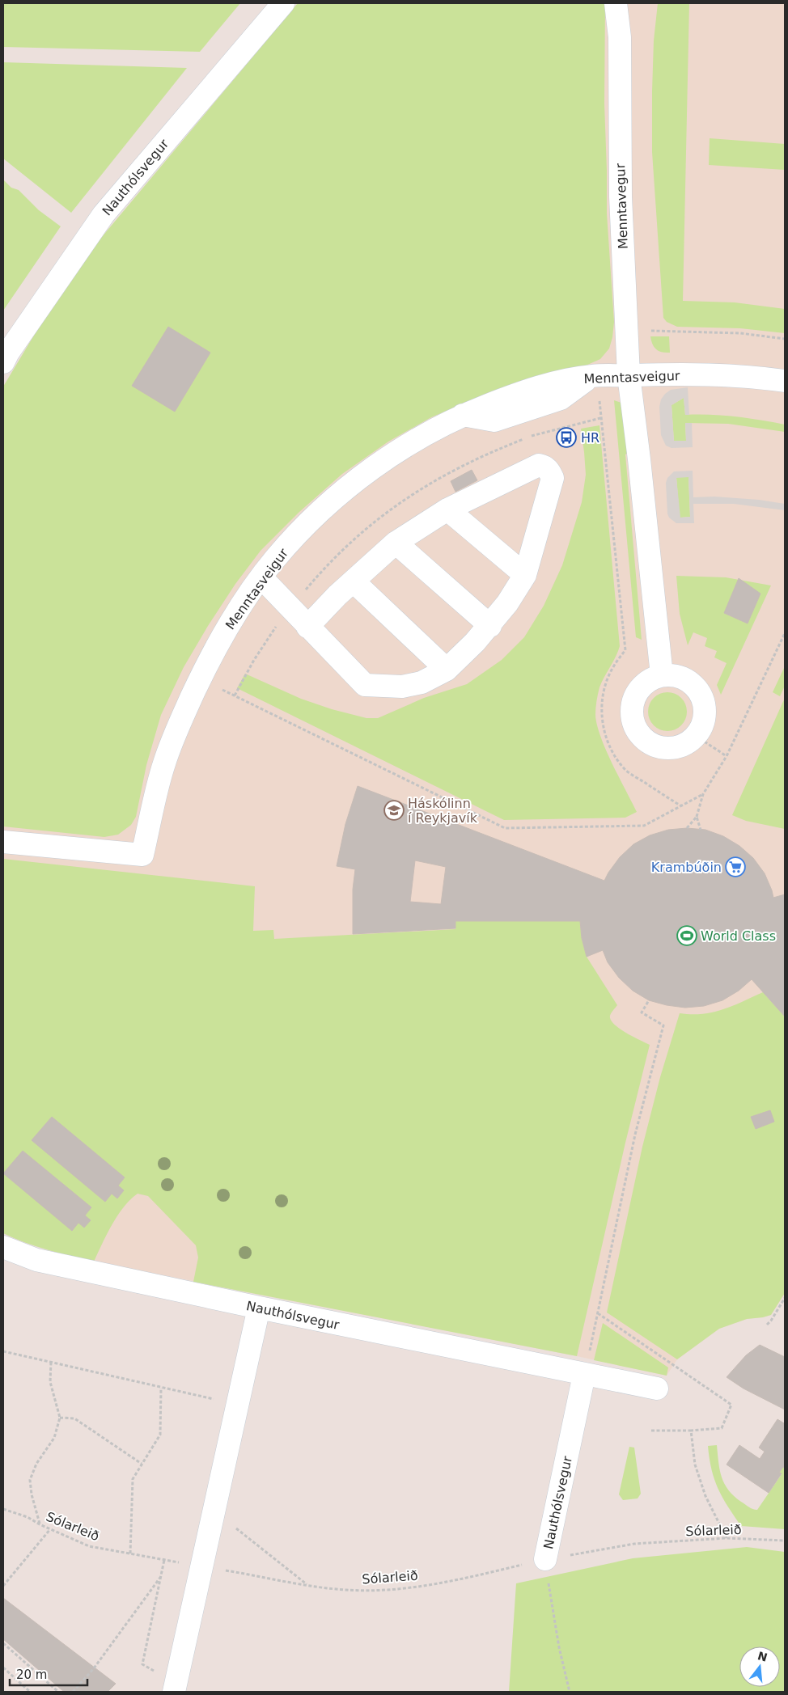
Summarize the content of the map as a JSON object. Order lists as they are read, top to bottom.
{
  "streets": {
    "street": ["Nauthólsvegur", "Menntavegur", "Menntasveigur"],
    "path": ["Sólarleið"]
  },
  "crossings": [
    ["Nauthólsvegur", "Sólarleið"],
    ["Menntavegur", "Menntasveigur"]
  ],
  "places": {
    "bus stop": ["HR"],
    "school or university": ["Háskólinn í Reykjavík"],
    "supermarket": ["Krambúðin"],
    "sports": ["World Class"]
  },
  "scale_bar": "20 m",
  "north": "top"
}
